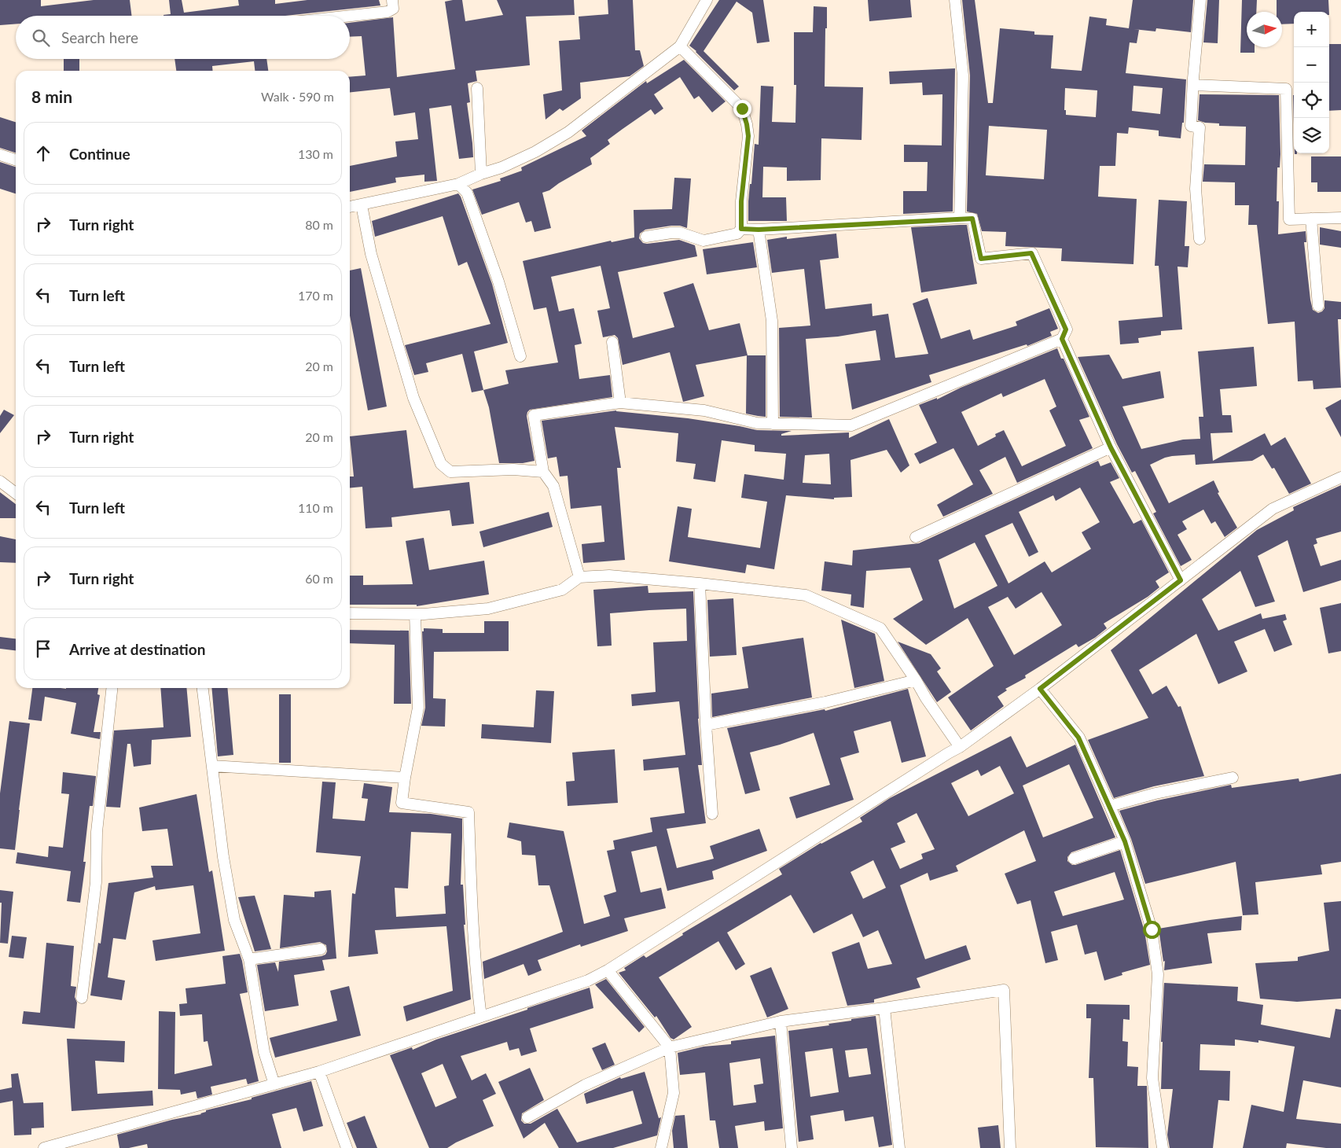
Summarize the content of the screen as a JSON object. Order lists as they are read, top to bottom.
{
  "north": "right",
  "page": {
    "map_buttons": ["+", "−"],
    "search": "Search here",
    "heading": ["8 min", "Walk · 590 m"],
    "list": [
      ["Continue", "130 m"],
      ["Turn right", "80 m"],
      ["Turn left", "170 m"],
      ["Turn left", "20 m"],
      ["Turn right", "20 m"],
      ["Turn left", "110 m"],
      ["Turn right", "60 m"],
      "Arrive at destination"
    ]
  }
}
